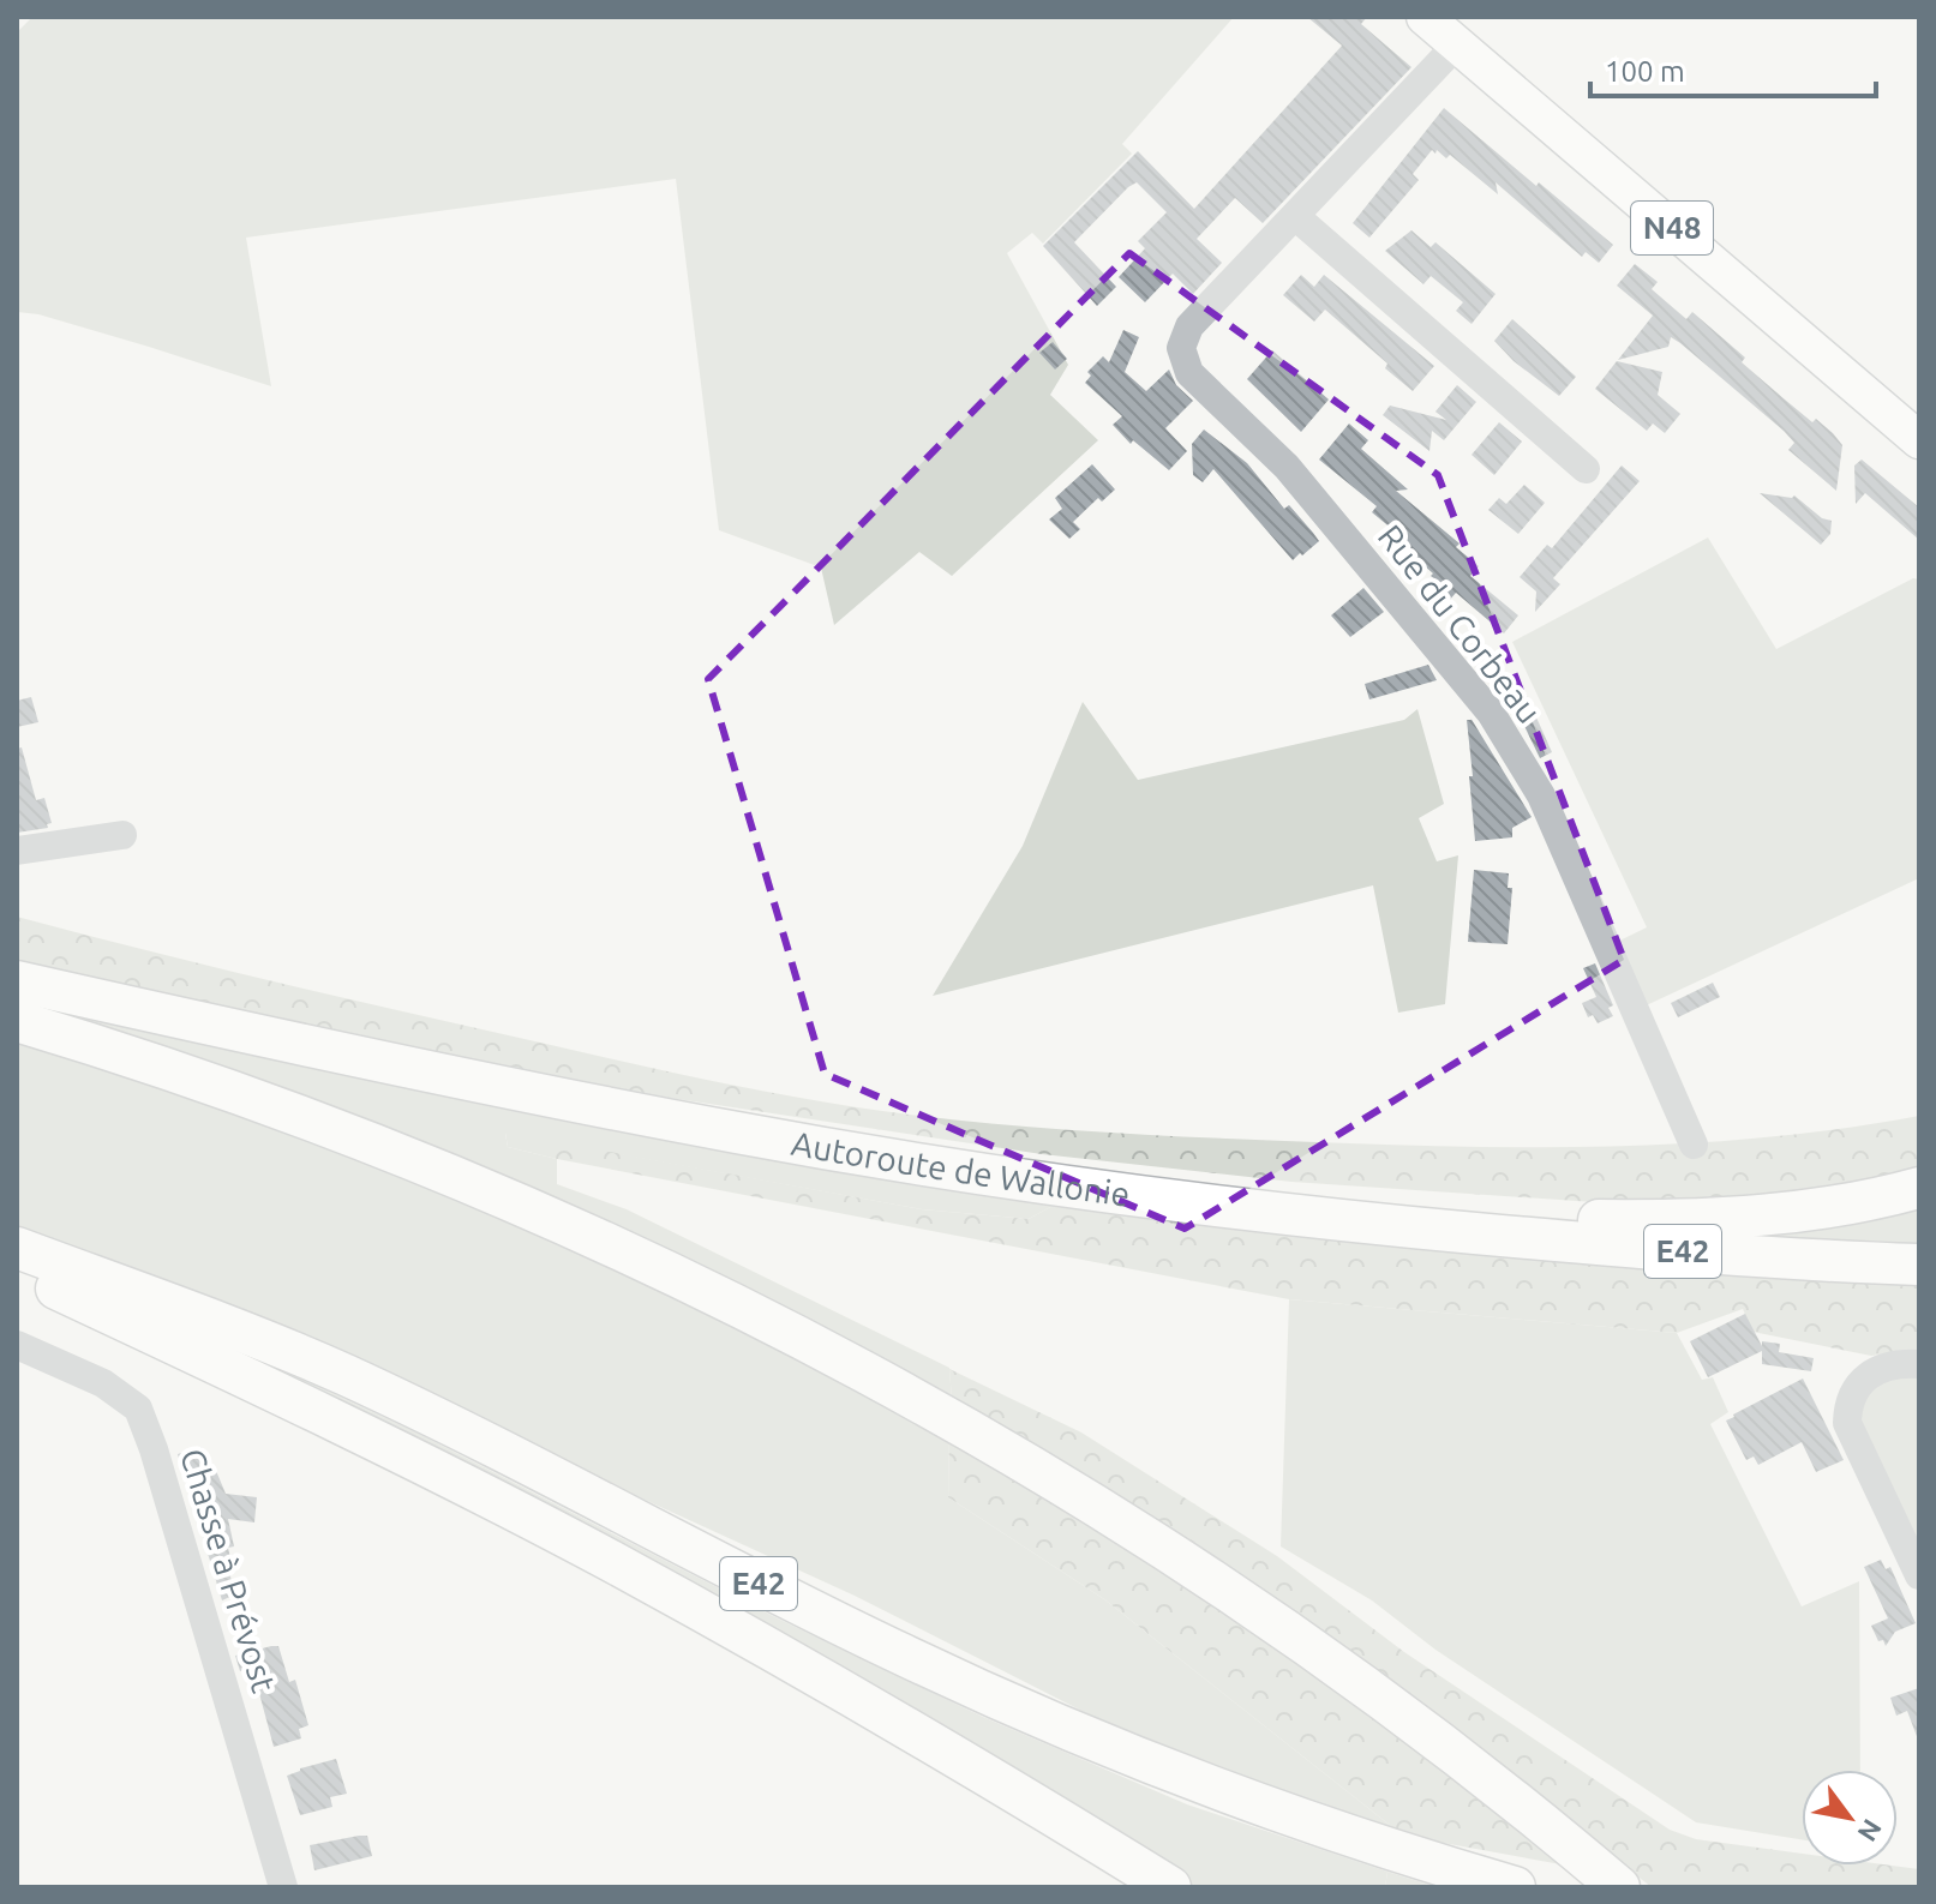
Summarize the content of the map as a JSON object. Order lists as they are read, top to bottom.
{
  "streets": {
    "highway": ["Autoroute de Wallonie", "E42"],
    "main road": ["N48"],
    "street": ["Rue du Corbeau", "Chasse à Prévost"]
  },
  "crossings": [
    ["N48", "Rue du Corbeau"]
  ],
  "scale_bar": "100 m",
  "north": "bottom right"
}
